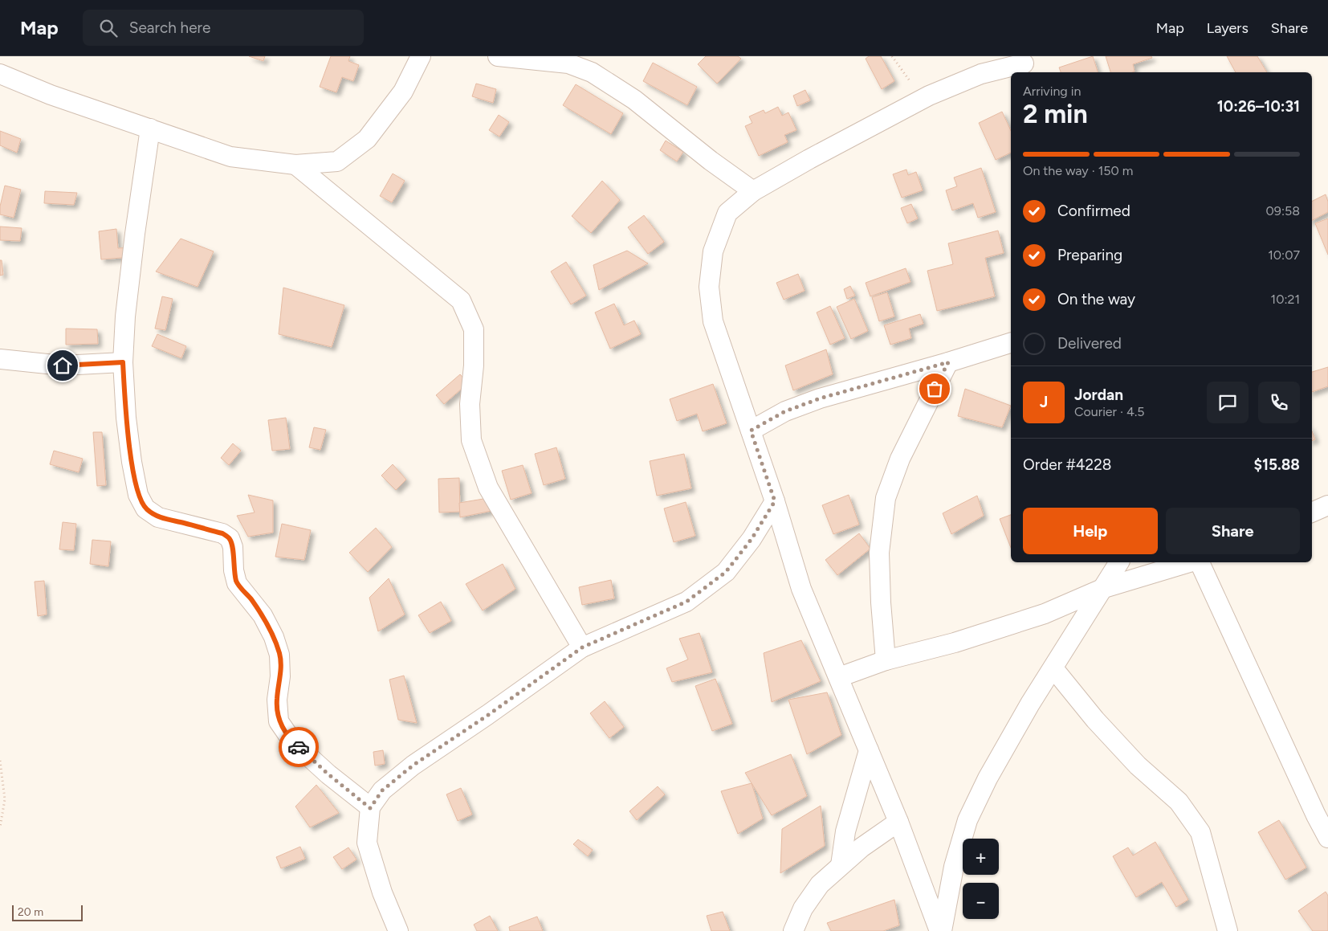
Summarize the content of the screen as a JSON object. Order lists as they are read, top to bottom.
{
  "scale_bar": "20 m",
  "page": {
    "header": "Map",
    "search": "Search here",
    "nav": ["Map", "Layers", "Share"],
    "heading": ["2 min", "Arriving in", "10:26–10:31"],
    "panel": [
      "Jordan",
      "Courier · 4.5",
      "Order #4228",
      "$15.88"
    ],
    "bar": "On the way · 150 m",
    "list": [
      ["Confirmed", "09:58"],
      ["Preparing", "10:07"],
      ["On the way", "10:21"],
      "Delivered"
    ],
    "round": "J",
    "buttons": ["Help", "Share"],
    "map_buttons": ["+", "−"],
    "scale": "20 m"
  }
}
